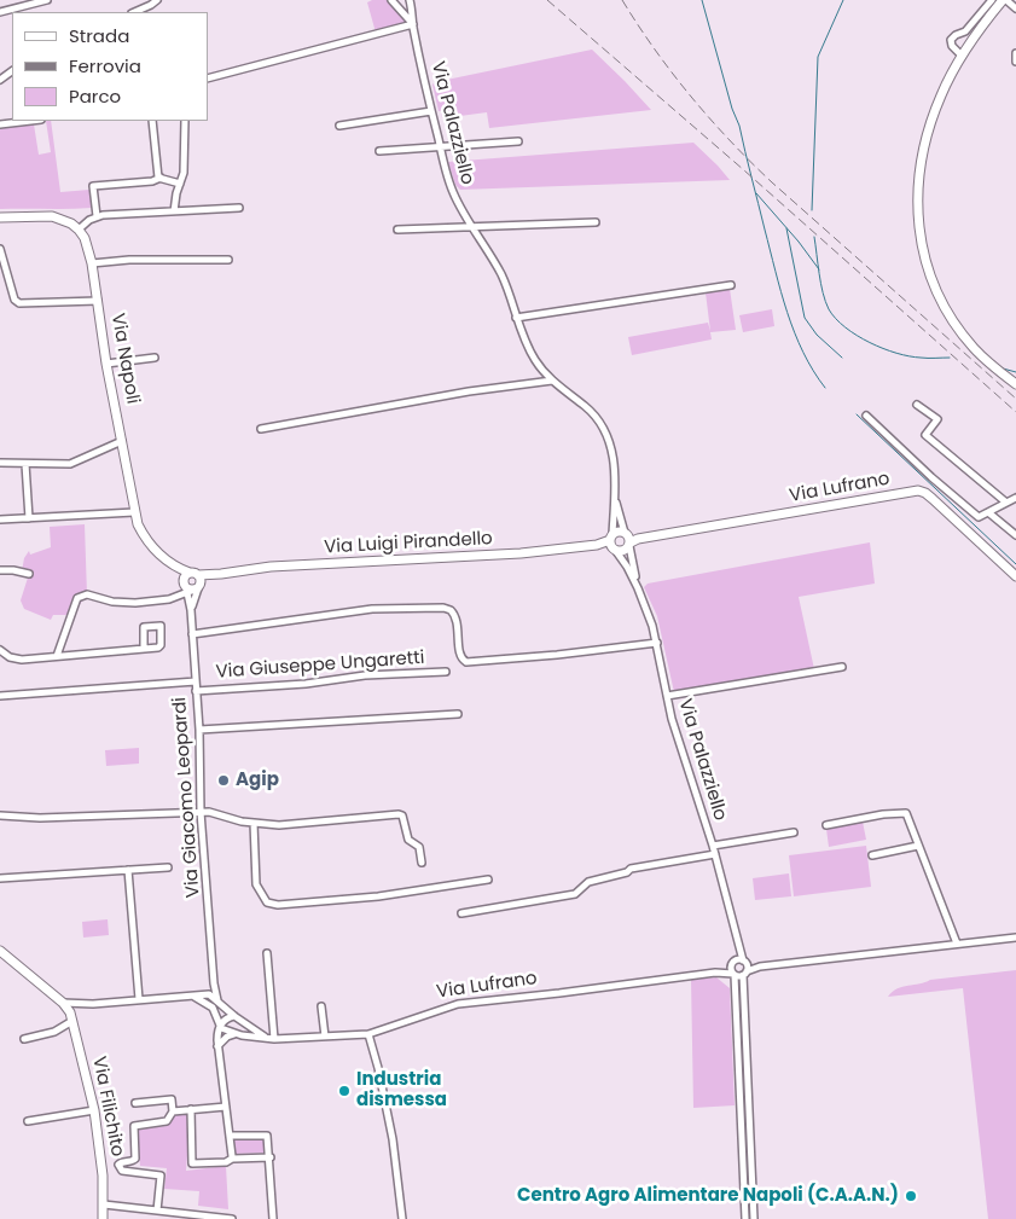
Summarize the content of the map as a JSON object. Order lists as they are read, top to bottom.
{
  "streets": {
    "street": [
      "Via Palazziello",
      "Via Napoli",
      "Via Lufrano",
      "Via Luigi Pirandello",
      "Via Giuseppe Ungaretti",
      "Via Giacomo Leopardi",
      "Via Filichito"
    ]
  },
  "crossings": [
    ["Via Palazziello", "Via Lufrano"],
    ["Via Palazziello", "Via Luigi Pirandello"],
    ["Via Napoli", "Via Luigi Pirandello"],
    ["Via Napoli", "Via Giacomo Leopardi"],
    ["Via Luigi Pirandello", "Via Giacomo Leopardi"],
    ["Via Giuseppe Ungaretti", "Via Giacomo Leopardi"]
  ],
  "places": ["Agip", "Industria dismessa", "Centro Agro Alimentare Napoli (C.A.A.N.)"],
  "legend": ["Strada", "Ferrovia", "Parco"]
}
